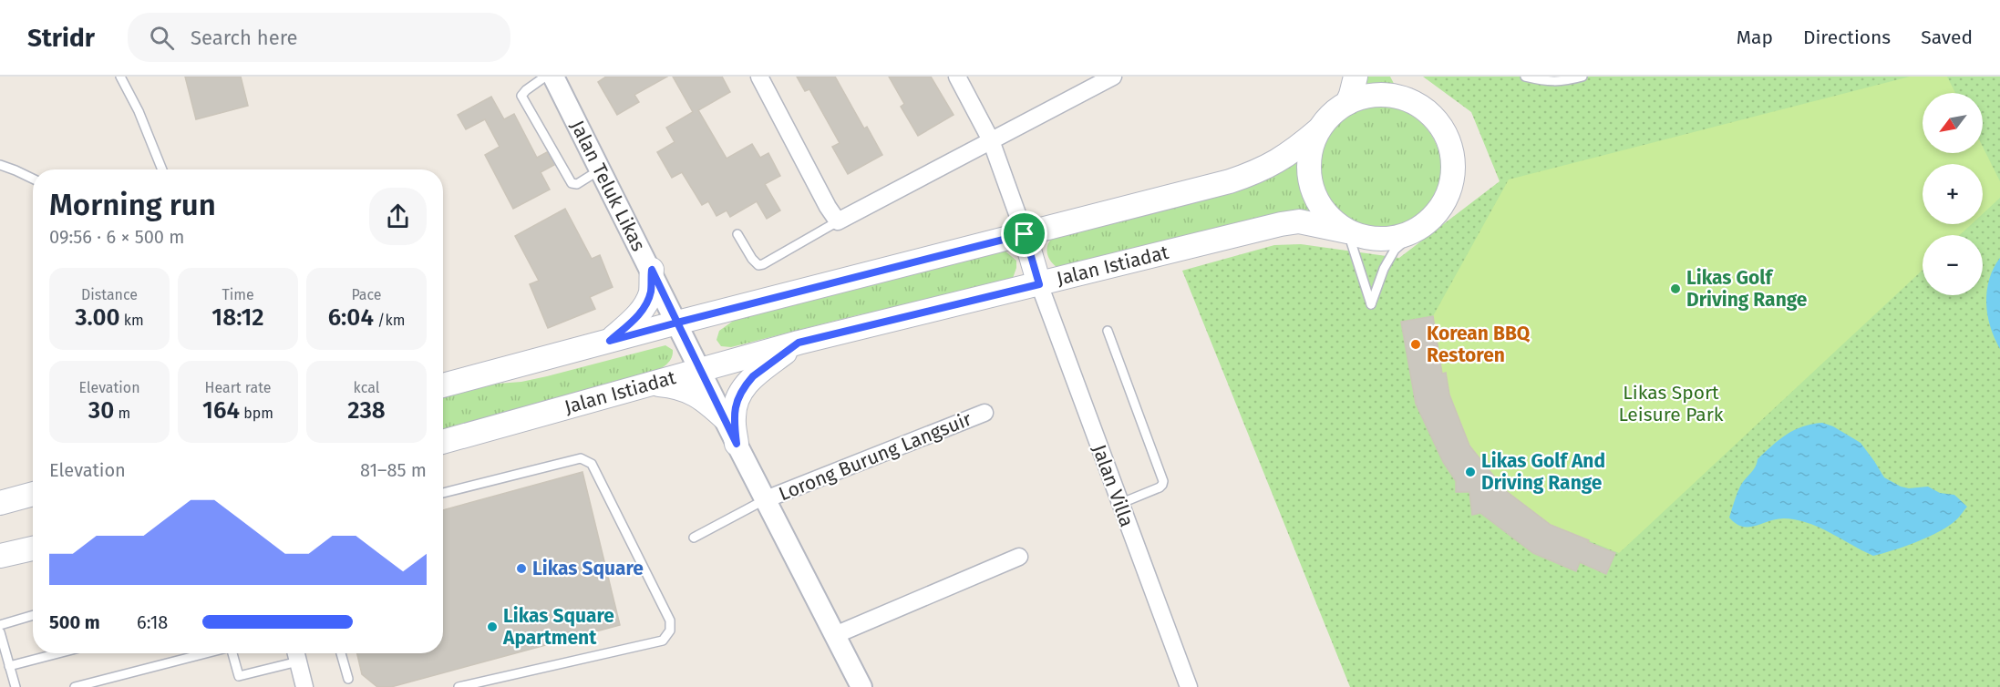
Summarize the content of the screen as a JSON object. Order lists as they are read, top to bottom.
{
  "streets": {
    "main road": ["Jalan Istiadat"],
    "street": ["Jalan Teluk Likas", "Lorong Burung Langsuir", "Jalan Villa"]
  },
  "crossings": [
    ["Jalan Teluk Likas", "Jalan Istiadat"],
    ["Jalan Teluk Likas", "Lorong Burung Langsuir"],
    ["Jalan Istiadat", "Jalan Villa"]
  ],
  "parks": ["Likas Sport Leisure Park"],
  "places": [
    "Likas Golf Driving Range",
    "Korean BBQ Restoren",
    "Likas Golf And Driving Range",
    "Likas Square",
    "Likas Square Apartment"
  ],
  "north": "bottom left",
  "page": {
    "header": "Stridr",
    "search": "Search here",
    "nav": ["Map", "Directions", "Saved"],
    "map_buttons": ["+", "−"],
    "heading": ["Morning run", "09:56 · 6 × 500 m"],
    "stats": [
      ["Distance", "3.00 km"],
      ["Time", "18:12"],
      ["Pace", "6:04 /km"],
      ["Elevation", "30 m"],
      ["Heart rate", "164 bpm"],
      ["kcal", "238"]
    ],
    "chart": ["Elevation", "81–85 m"],
    "list": [
      {
        "name": "500 m",
        "note": "6:18"
      }
    ]
  }
}
